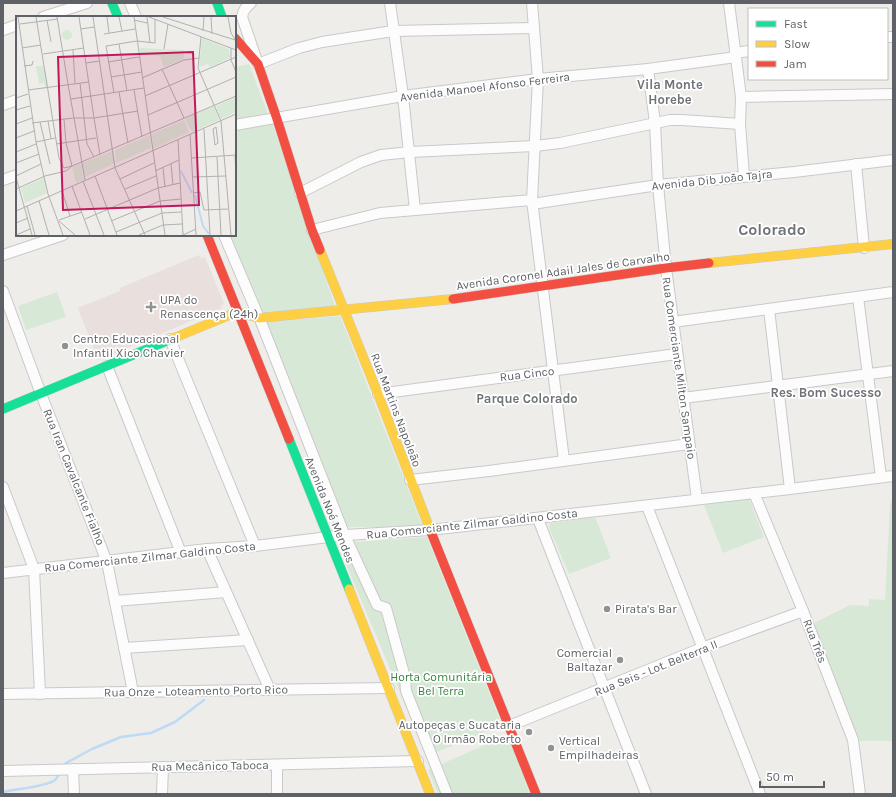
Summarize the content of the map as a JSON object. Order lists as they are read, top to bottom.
{
  "streets": {
    "main road": ["Avenida Coronel Adail Jales de Carvalho", "Rua Martins Napoleão", "Avenida Noé Mendes"],
    "street": [
      "Avenida Manoel Afonso Ferreira",
      "Avenida Dib João Tajra",
      "Rua Comerciante Milton Sampaio",
      "Rua Cinco",
      "Rua Iran Cavalcante Fialho",
      "Rua Comerciante Zilmar Galdino Costa",
      "Rua Três",
      "Rua Seis - Lot. Belterra II",
      "Rua Onze - Loteamento Porto Rico",
      "Rua Mecânico Taboca"
    ]
  },
  "crossings": [
    ["Avenida Manoel Afonso Ferreira", "Rua Comerciante Milton Sampaio"],
    ["Avenida Manoel Afonso Ferreira", "Rua Martins Napoleão"],
    ["Avenida Dib João Tajra", "Rua Comerciante Milton Sampaio"],
    ["Avenida Dib João Tajra", "Rua Martins Napoleão"],
    ["Avenida Coronel Adail Jales de Carvalho", "Rua Comerciante Milton Sampaio"],
    ["Avenida Coronel Adail Jales de Carvalho", "Rua Martins Napoleão"],
    ["Avenida Coronel Adail Jales de Carvalho", "Avenida Noé Mendes"],
    ["Rua Comerciante Milton Sampaio", "Rua Cinco"],
    ["Rua Comerciante Milton Sampaio", "Rua Comerciante Zilmar Galdino Costa"],
    ["Rua Cinco", "Rua Martins Napoleão"],
    ["Rua Martins Napoleão", "Rua Comerciante Zilmar Galdino Costa"],
    ["Rua Martins Napoleão", "Rua Seis - Lot. Belterra II"],
    ["Rua Iran Cavalcante Fialho", "Rua Comerciante Zilmar Galdino Costa"],
    ["Rua Iran Cavalcante Fialho", "Rua Onze - Loteamento Porto Rico"],
    ["Avenida Noé Mendes", "Rua Comerciante Zilmar Galdino Costa"],
    ["Avenida Noé Mendes", "Rua Onze - Loteamento Porto Rico"],
    ["Avenida Noé Mendes", "Rua Mecânico Taboca"],
    ["Rua Comerciante Zilmar Galdino Costa", "Rua Três"],
    ["Rua Três", "Rua Seis - Lot. Belterra II"]
  ],
  "districts": [
    "Vila Monte Horebe",
    "Colorado",
    "Res. Bom Sucesso",
    "Parque Colorado"
  ],
  "parks": ["Horta Comunitária Bel Terra"],
  "places": {
    "health": ["UPA do Renascença (24h)"],
    "other": [
      "Centro Educacional Infantil Xico Chavier",
      "Pirata's Bar",
      "Comercial Baltazar",
      "Autopeças e Sucataria O Irmão Roberto",
      "Vertical Empilhadeiras"
    ]
  },
  "legend": ["Fast", "Slow", "Jam"],
  "scale_bar": "50 m"
}
